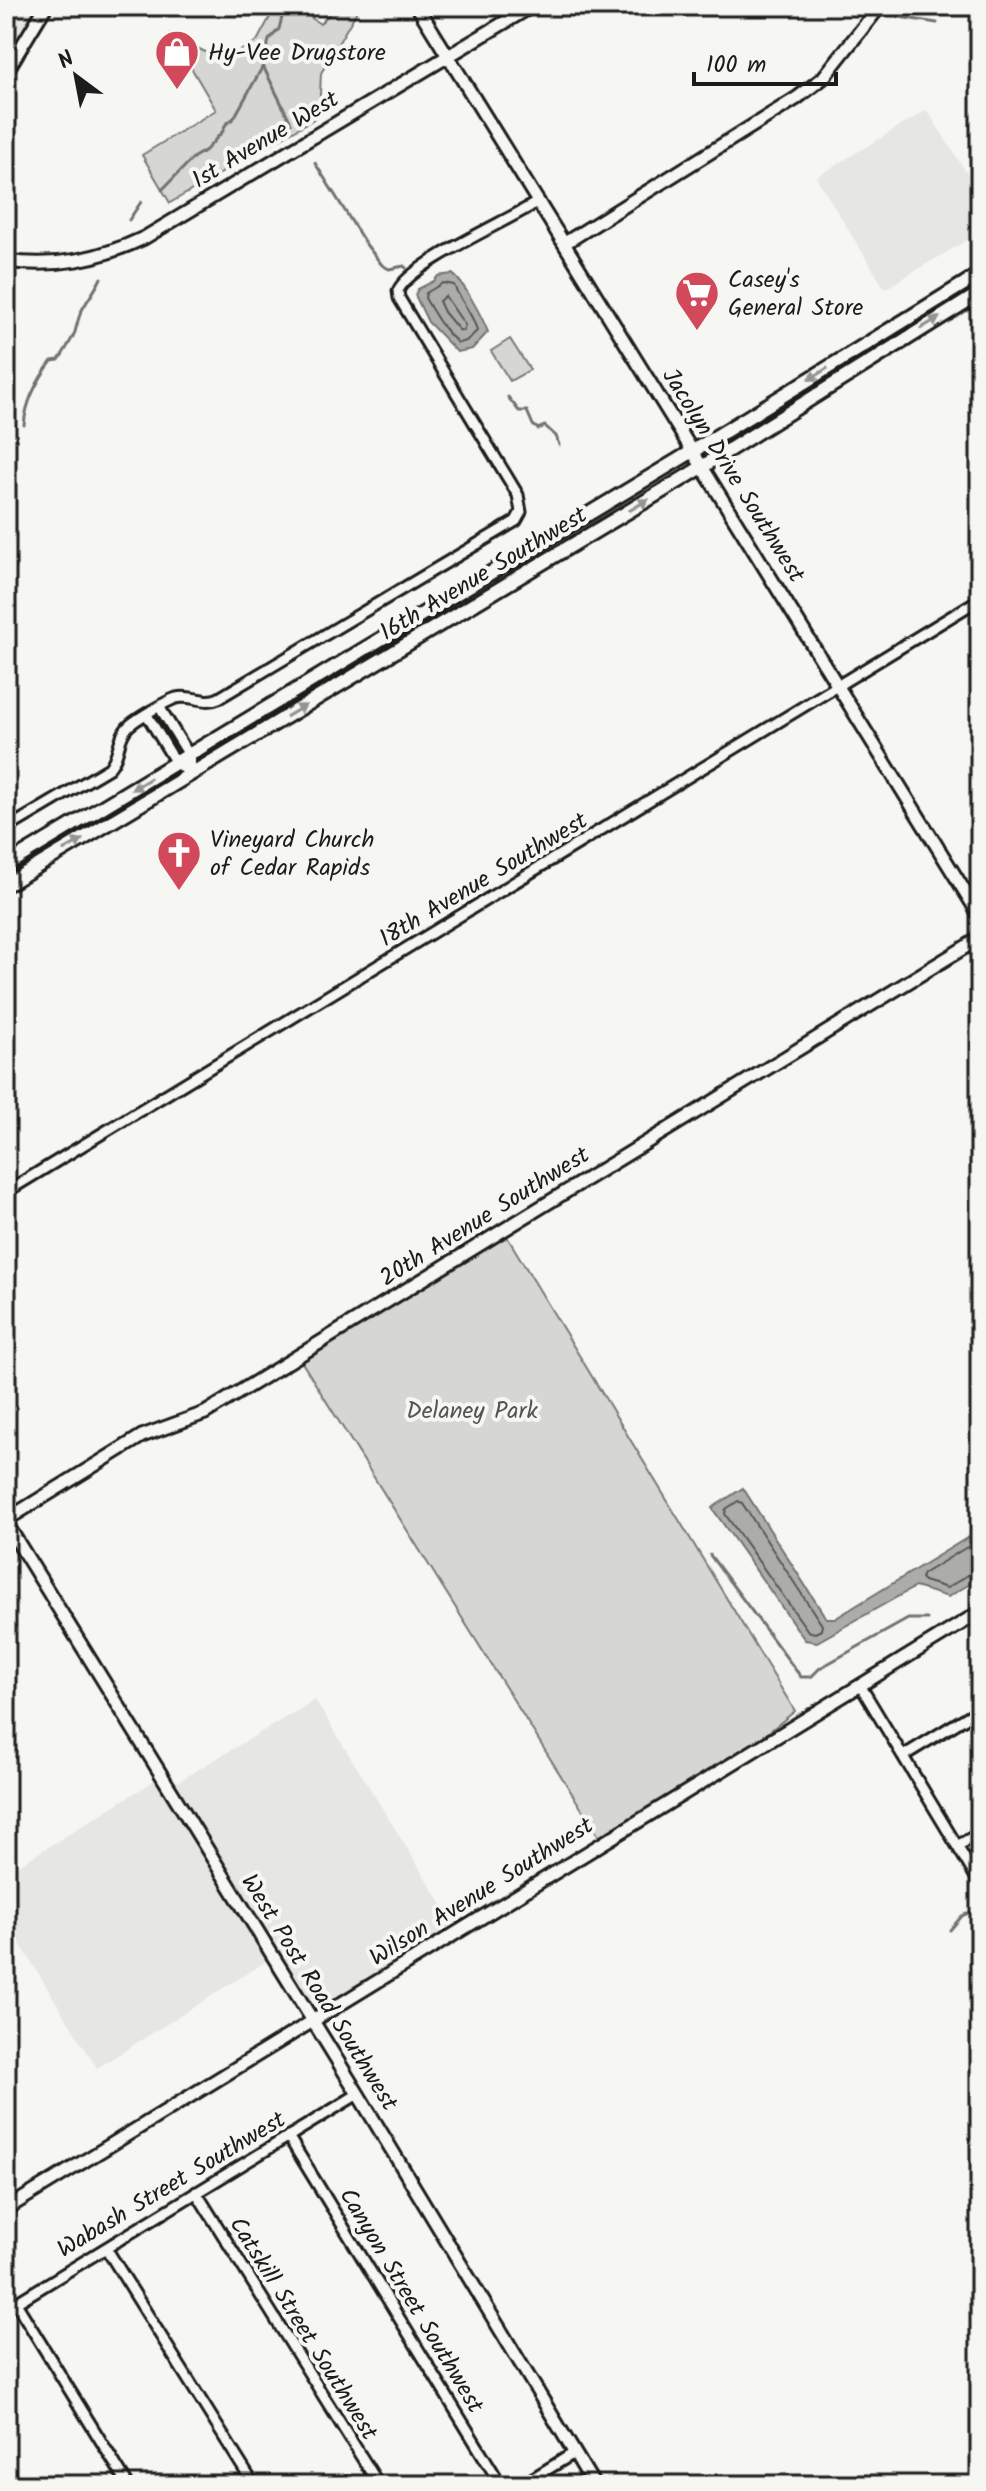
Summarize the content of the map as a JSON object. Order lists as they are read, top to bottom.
{
  "streets": {
    "main road": ["16th Avenue Southwest"],
    "street": [
      "1st Avenue West",
      "Jacolyn Drive Southwest",
      "18th Avenue Southwest",
      "20th Avenue Southwest",
      "Wilson Avenue Southwest",
      "West Post Road Southwest",
      "Wabash Street Southwest",
      "Canyon Street Southwest",
      "Catskill Street Southwest"
    ]
  },
  "crossings": [
    ["1st Avenue West", "Jacolyn Drive Southwest"],
    ["Jacolyn Drive Southwest", "16th Avenue Southwest"],
    ["Jacolyn Drive Southwest", "18th Avenue Southwest"],
    ["20th Avenue Southwest", "West Post Road Southwest"],
    ["Wilson Avenue Southwest", "West Post Road Southwest"],
    ["West Post Road Southwest", "Wabash Street Southwest"],
    ["Wabash Street Southwest", "Canyon Street Southwest"],
    ["Wabash Street Southwest", "Catskill Street Southwest"]
  ],
  "parks": ["Delaney Park"],
  "places": {
    "shop": ["Hy-Vee Drugstore"],
    "supermarket": ["Casey's General Store"],
    "church": ["Vineyard Church of Cedar Rapids"]
  },
  "scale_bar": "100 m",
  "north": "top left"
}
